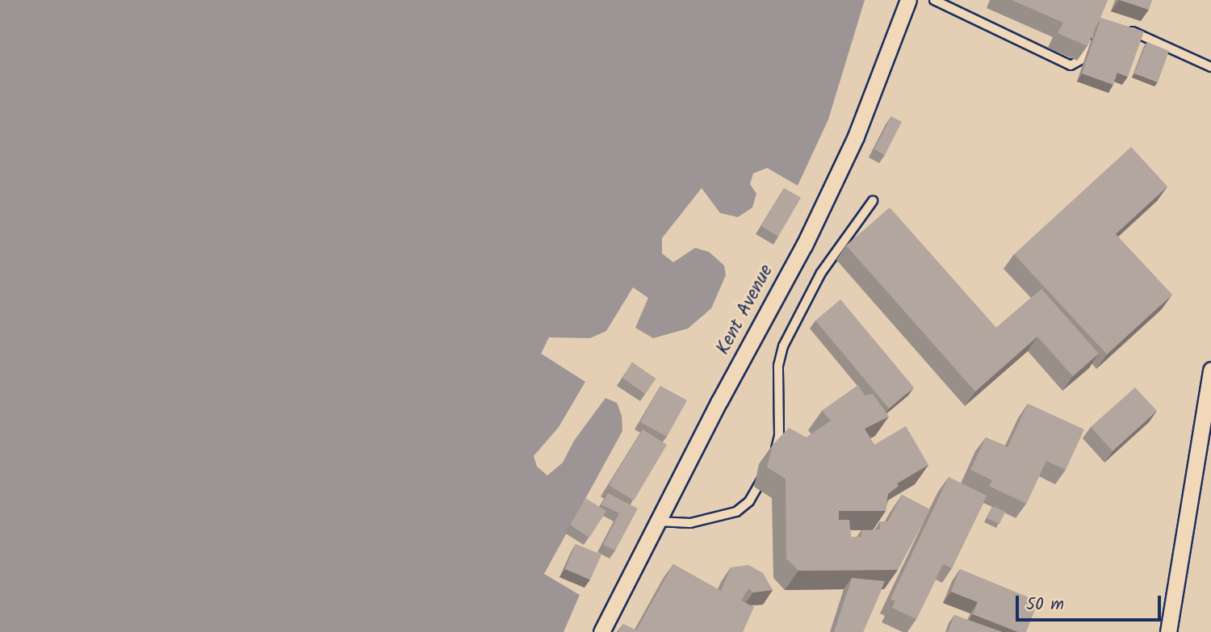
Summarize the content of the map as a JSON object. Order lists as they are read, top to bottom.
{
  "streets": {
    "street": ["Kent Avenue"]
  },
  "scale_bar": "50 m"
}
